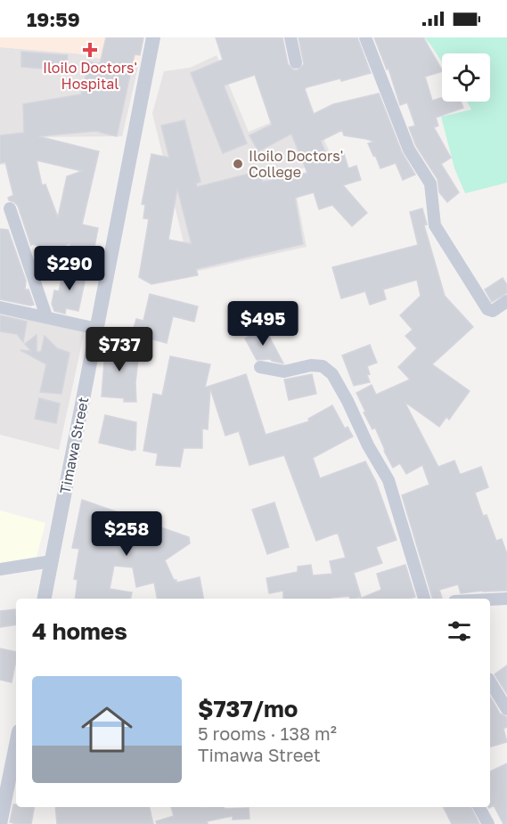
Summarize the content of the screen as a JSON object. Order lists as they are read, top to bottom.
{
  "streets": {
    "street": ["Timawa Street"]
  },
  "places": {
    "health": ["Iloilo Doctors' Hospital"],
    "other": ["Iloilo Doctors' College"]
  },
  "page": {
    "status": "19:59",
    "price": [
      "$290",
      "$495",
      "$737",
      "$258"
    ],
    "heading": "4 homes",
    "list": [
      {
        "name": "$737/mo",
        "note": "5 rooms · 138 m² · Timawa Street"
      }
    ]
  }
}
